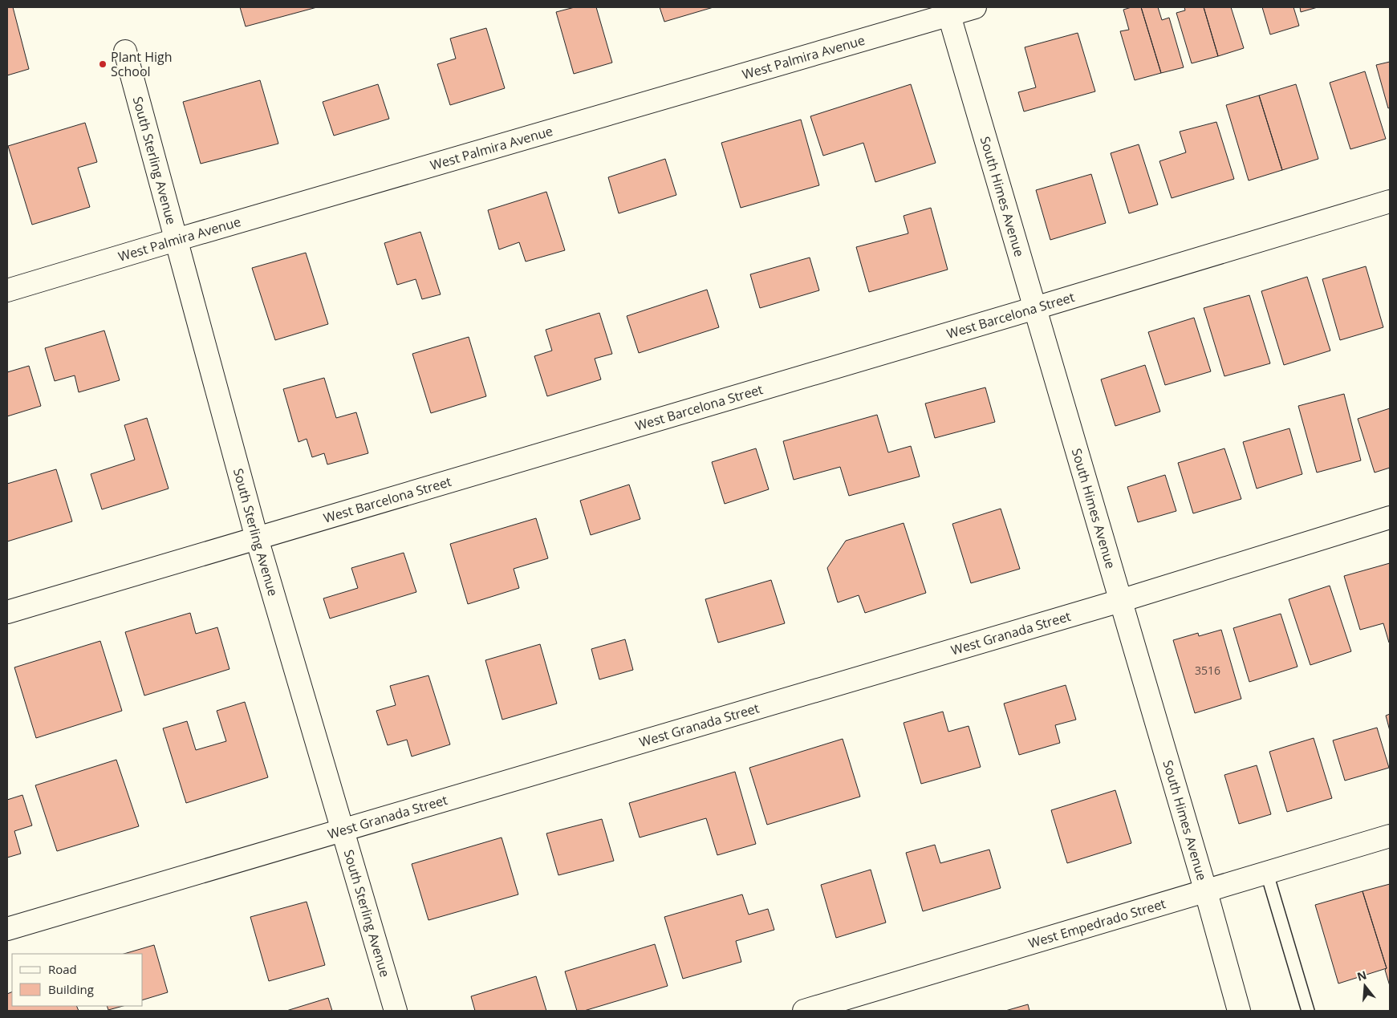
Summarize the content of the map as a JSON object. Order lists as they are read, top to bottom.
{
  "streets": {
    "street": [
      "West Palmira Avenue",
      "South Sterling Avenue",
      "South Himes Avenue",
      "West Barcelona Street",
      "West Granada Street",
      "West Empedrado Street"
    ]
  },
  "crossings": [
    ["West Palmira Avenue", "South Sterling Avenue"],
    ["West Palmira Avenue", "South Himes Avenue"],
    ["South Sterling Avenue", "West Barcelona Street"],
    ["South Sterling Avenue", "West Granada Street"],
    ["South Himes Avenue", "West Barcelona Street"],
    ["South Himes Avenue", "West Granada Street"],
    ["South Himes Avenue", "West Empedrado Street"]
  ],
  "places": ["Plant High School"],
  "house_numbers": ["3516"],
  "legend": ["Road", "Building"],
  "north": "top"
}
